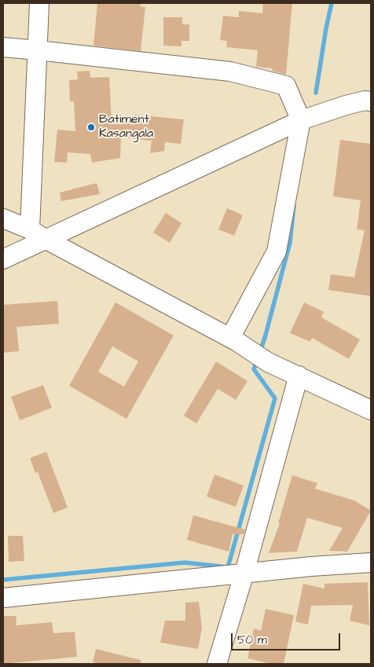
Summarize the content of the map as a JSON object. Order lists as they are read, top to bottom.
{
  "places": ["Batiment Kasangala"],
  "scale_bar": "50 m"
}
